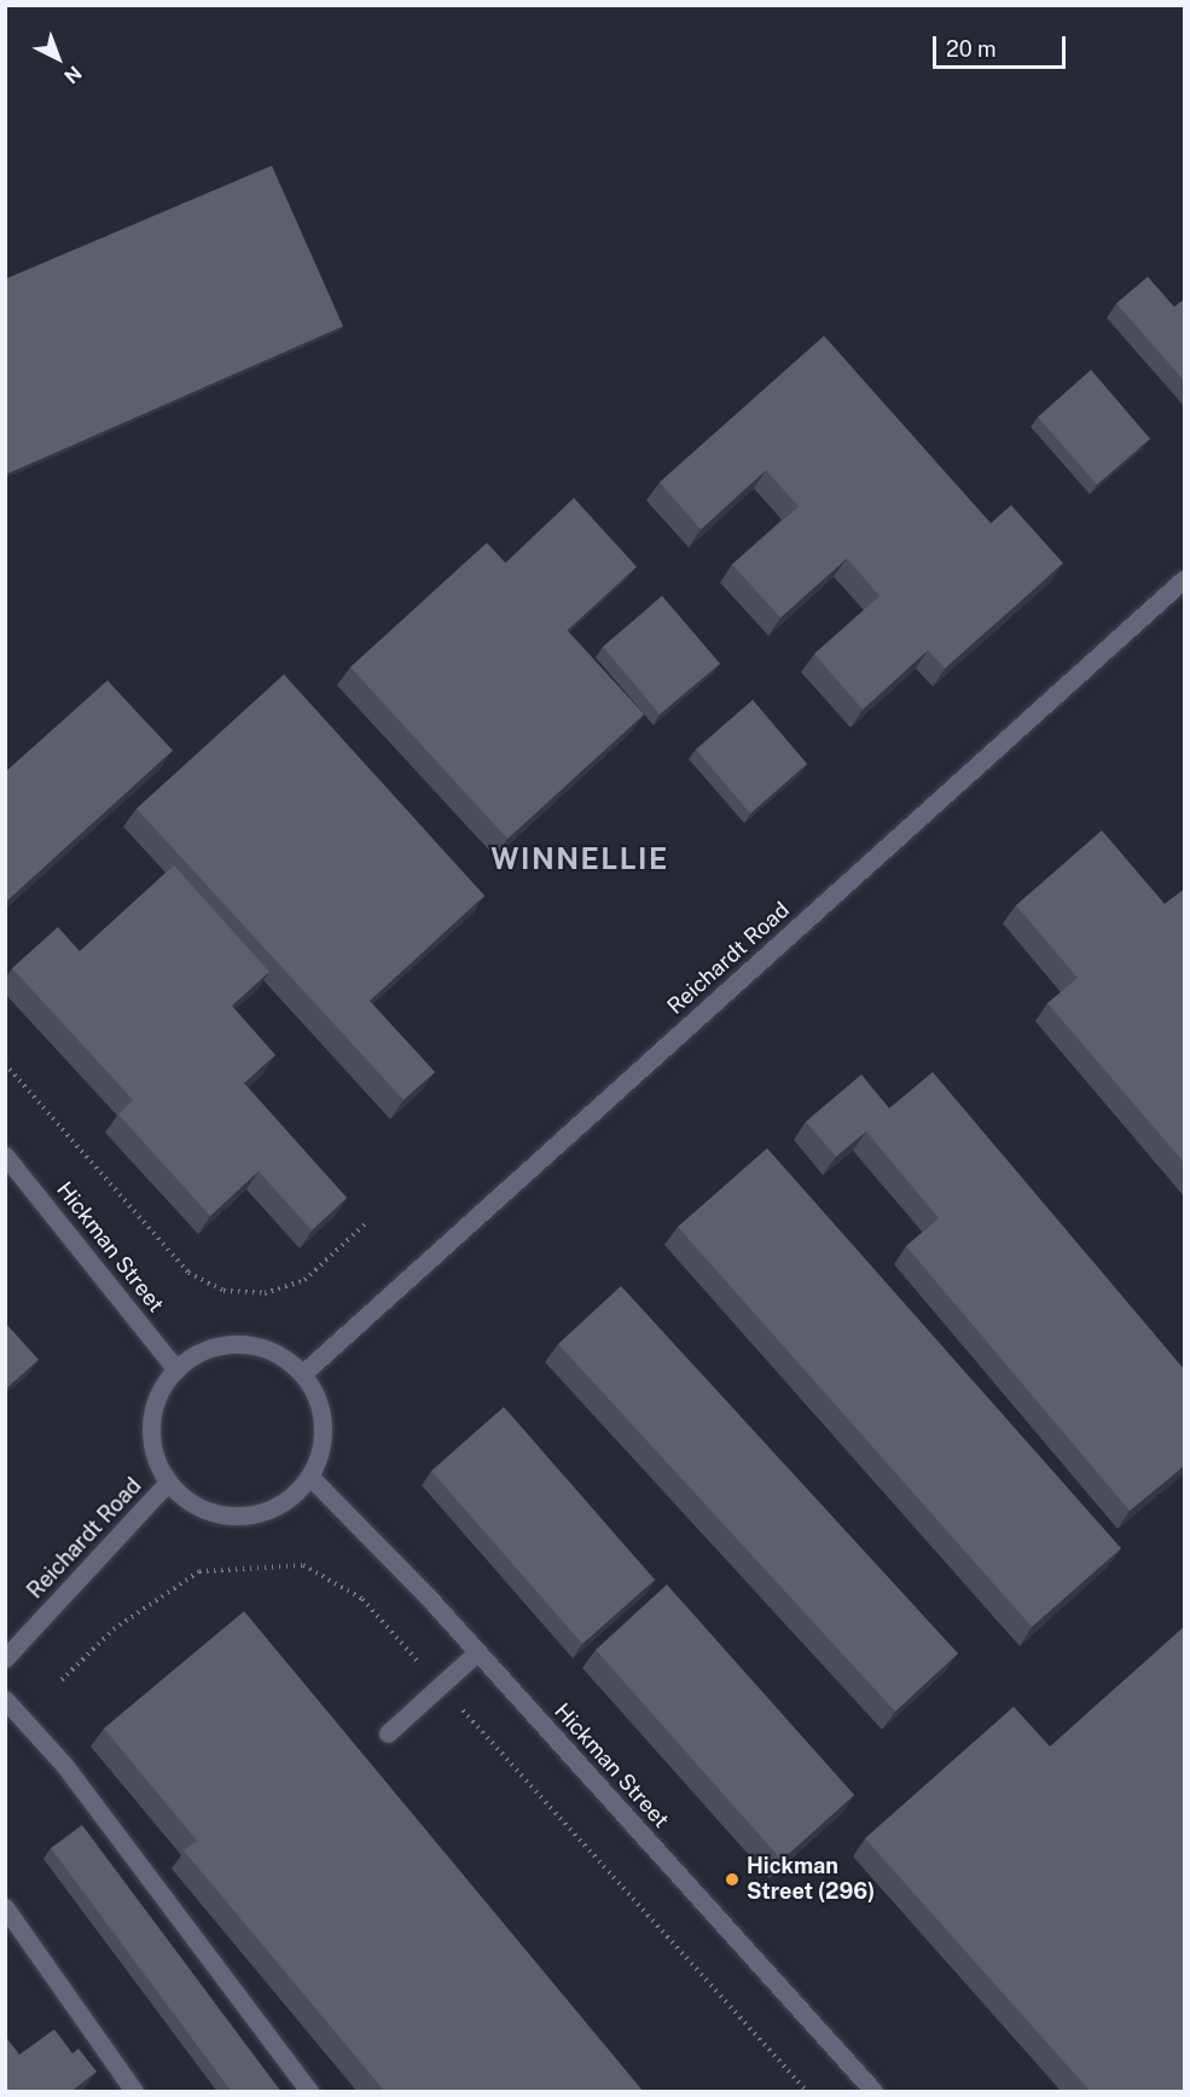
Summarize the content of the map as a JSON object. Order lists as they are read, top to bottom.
{
  "streets": {
    "street": ["Reichardt Road", "Hickman Street"]
  },
  "crossings": [
    ["Reichardt Road", "Hickman Street"]
  ],
  "districts": ["WINNELLIE"],
  "places": ["Hickman Street (296)"],
  "scale_bar": "20 m",
  "north": "bottom right"
}
